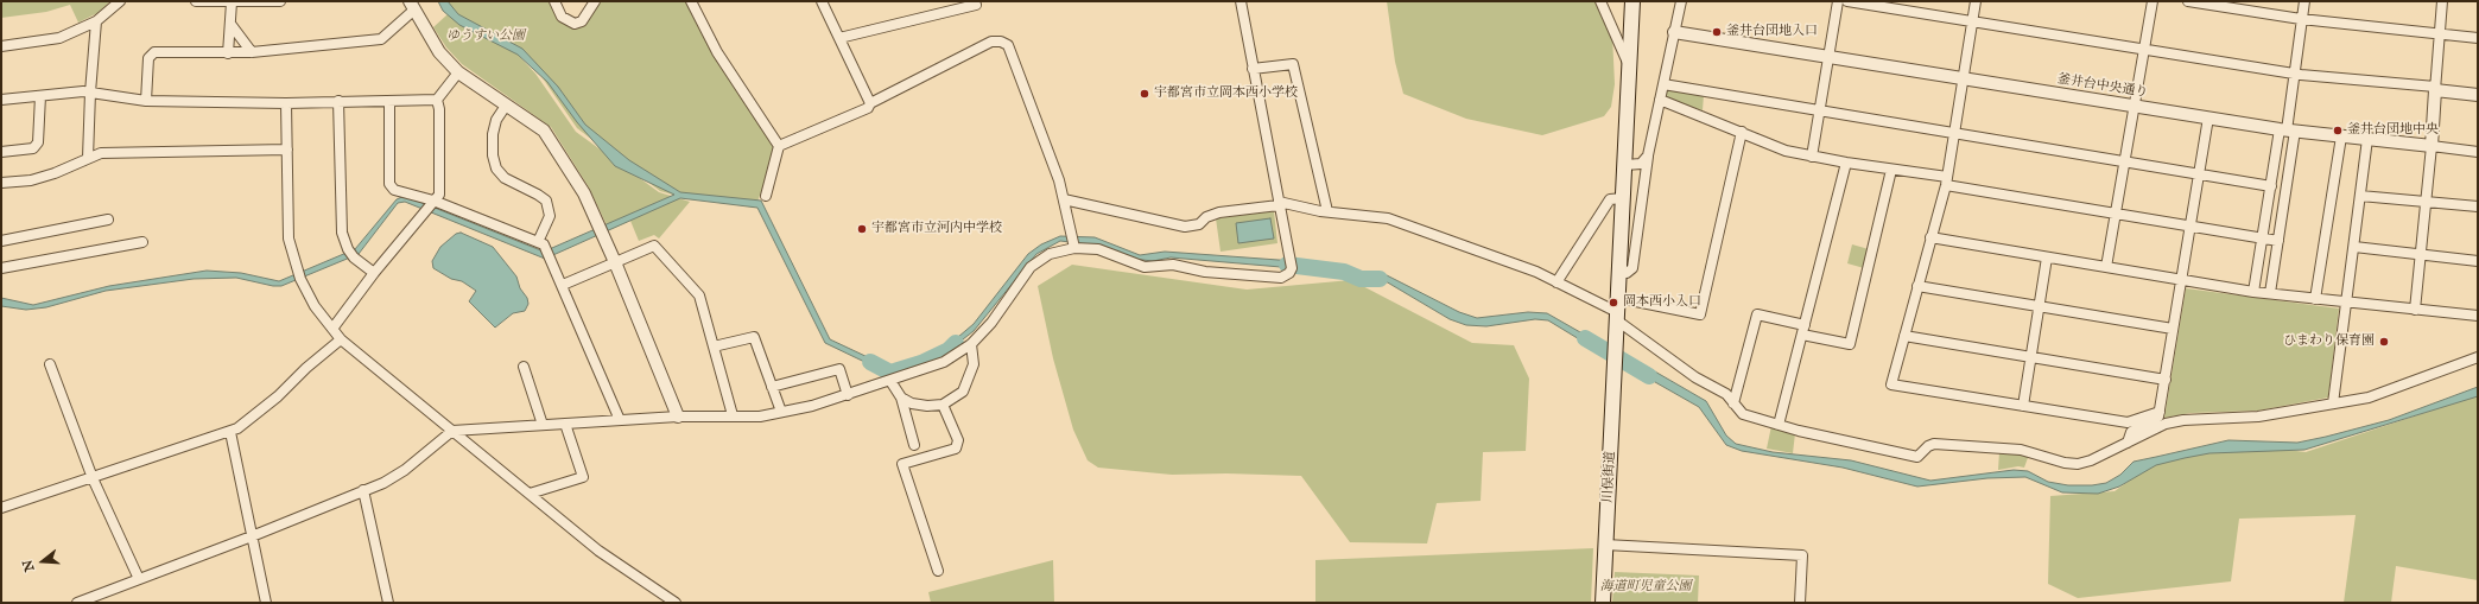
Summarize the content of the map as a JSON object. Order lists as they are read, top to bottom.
{
  "streets": {
    "main road": ["川俣街道"],
    "street": ["釜井台中央通り"]
  },
  "parks": ["ゆうすい公園", "海道町児童公園"],
  "places": [
    "釜井台団地入口",
    "宇都宮市立岡本西小学校",
    "釜井台団地中央",
    "宇都宮市立河内中学校",
    "岡本西小入口",
    "ひまわり保育園"
  ],
  "north": "left"
}
